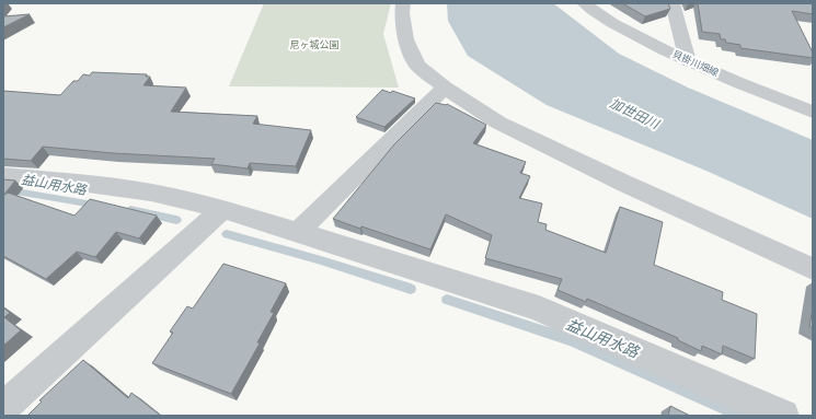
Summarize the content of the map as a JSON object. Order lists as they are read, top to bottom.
{
  "streets": {
    "street": ["貝掛川畑線"]
  },
  "water": ["加世田川", "益山用水路"],
  "parks": ["尼ヶ城公園"]
}
